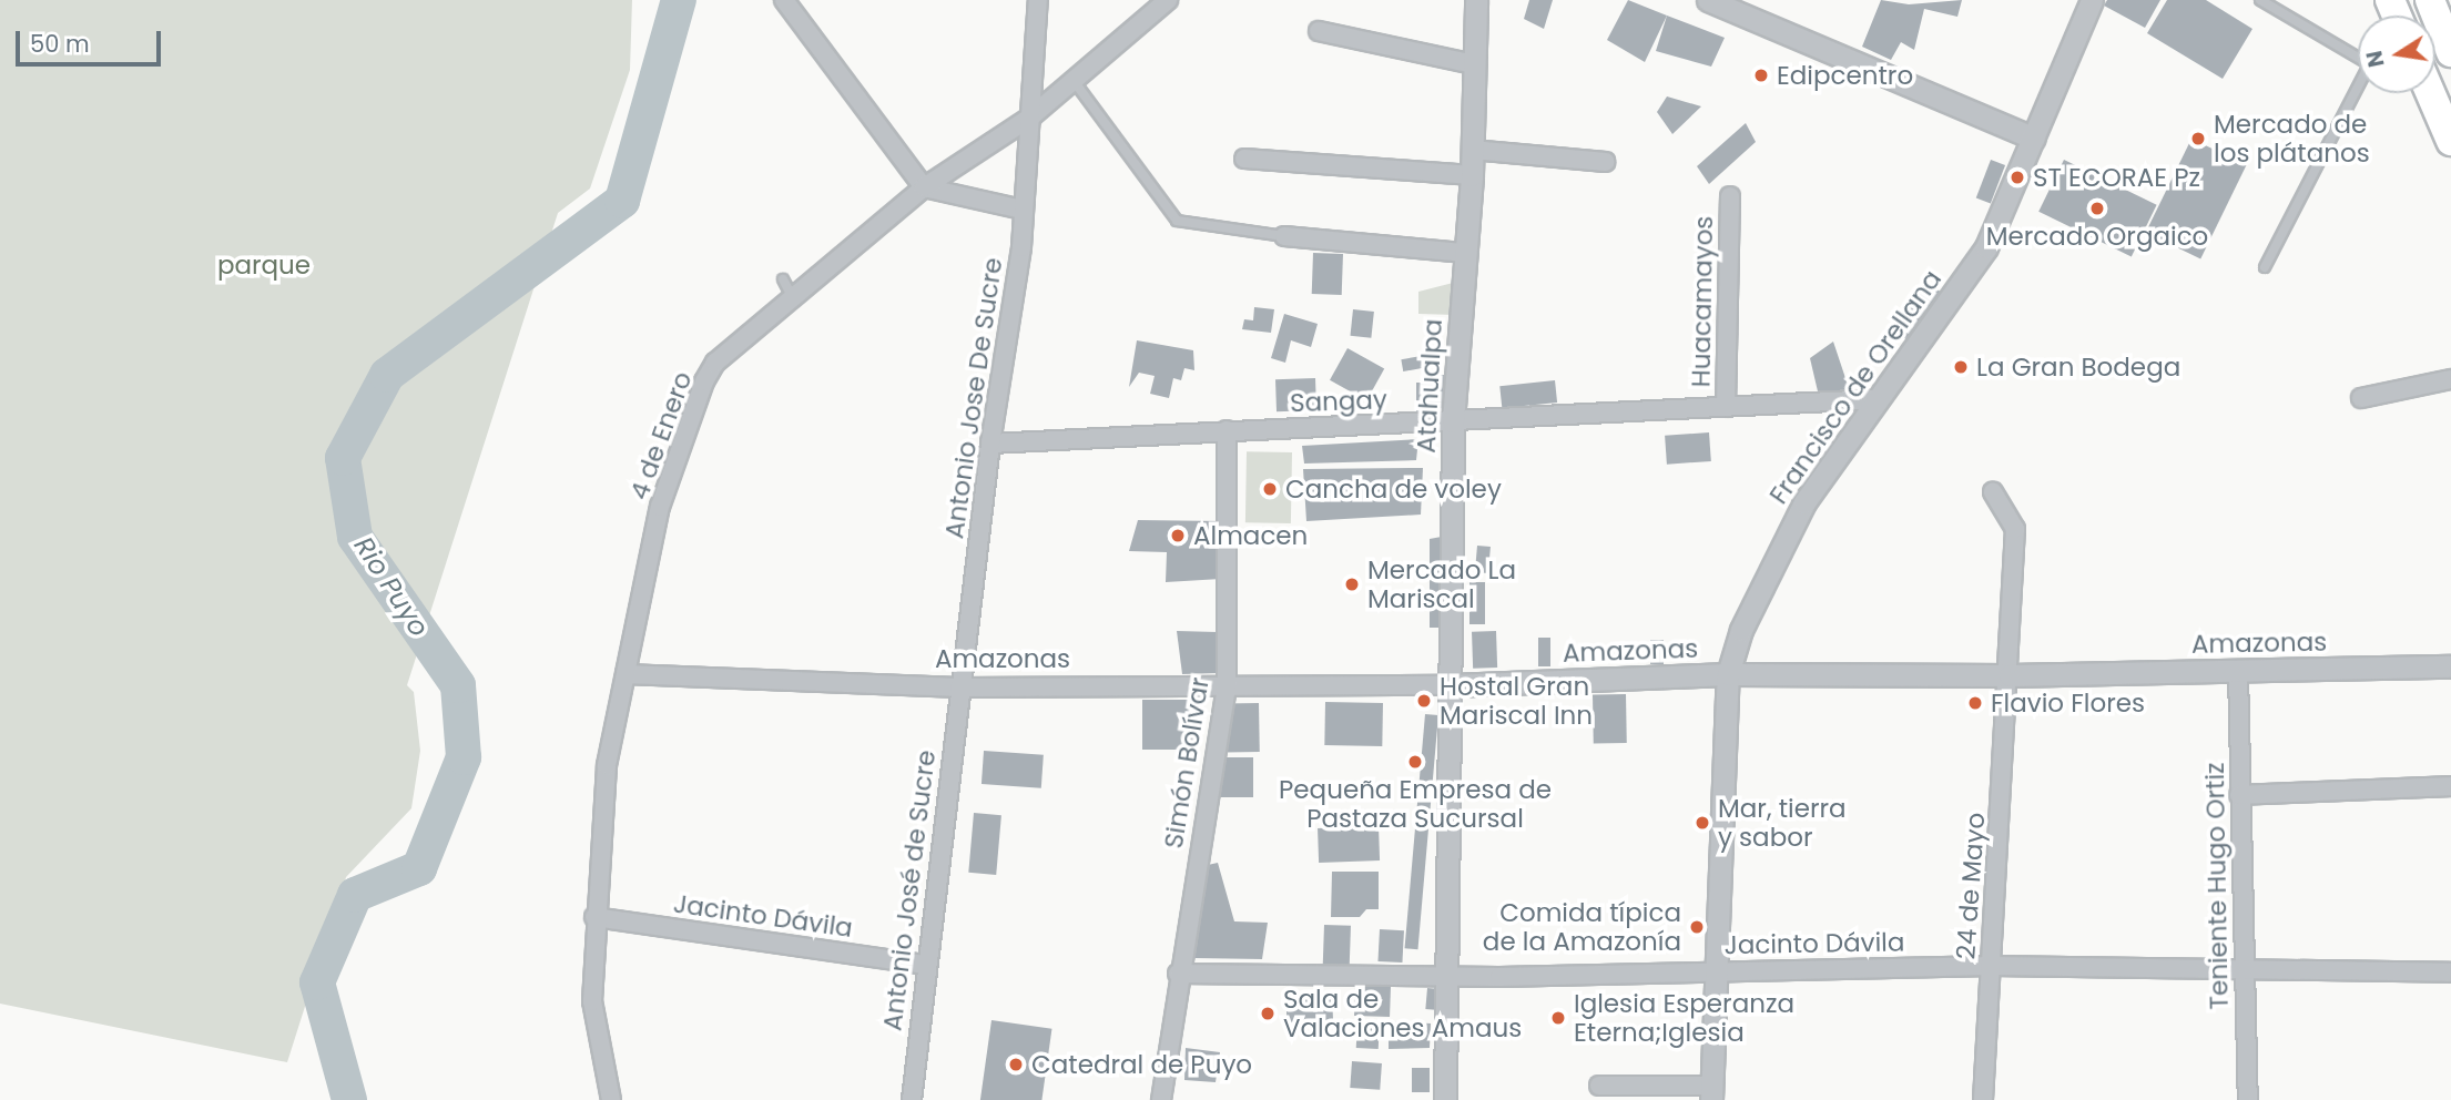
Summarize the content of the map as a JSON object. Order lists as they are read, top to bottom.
{
  "streets": {
    "street": [
      "Huacamayos",
      "Atahualpa",
      "Francisco de Orellana",
      "Antonio Jose De Sucre",
      "Sangay",
      "4 de Enero",
      "Amazonas",
      "Simón Bolívar",
      "24 de Mayo",
      "Teniente Hugo Ortiz",
      "Antonio José de Sucre",
      "Jacinto Dávila"
    ]
  },
  "crossings": [
    ["Huacamayos", "Sangay"],
    ["Atahualpa", "Sangay"],
    ["Atahualpa", "Amazonas"],
    ["Atahualpa", "Jacinto Dávila"],
    ["Francisco de Orellana", "Sangay"],
    ["Francisco de Orellana", "Amazonas"],
    ["Francisco de Orellana", "Jacinto Dávila"],
    ["Antonio Jose De Sucre", "Sangay"],
    ["Antonio Jose De Sucre", "4 de Enero"],
    ["Antonio Jose De Sucre", "Amazonas"],
    ["Antonio Jose De Sucre", "Antonio José de Sucre"],
    ["Sangay", "Simón Bolívar"],
    ["4 de Enero", "Amazonas"],
    ["4 de Enero", "Jacinto Dávila"],
    ["Amazonas", "Simón Bolívar"],
    ["Amazonas", "24 de Mayo"],
    ["Amazonas", "Teniente Hugo Ortiz"],
    ["Amazonas", "Antonio José de Sucre"],
    ["Simón Bolívar", "Jacinto Dávila"],
    ["24 de Mayo", "Jacinto Dávila"],
    ["Teniente Hugo Ortiz", "Jacinto Dávila"],
    ["Antonio José de Sucre", "Jacinto Dávila"]
  ],
  "water": ["Rio Puyo"],
  "parks": ["parque"],
  "places": [
    "Edipcentro",
    "Mercado de los plátanos",
    "ST ECORAE Pz",
    "Mercado Orgaico",
    "La Gran Bodega",
    "Cancha de voley",
    "Almacen",
    "Mercado La Mariscal",
    "Hostal Gran Mariscal Inn",
    "Flavio Flores",
    "Pequeña Empresa de Pastaza Sucursal",
    "Mar, tierra y sabor",
    "Comida típica de la Amazonía",
    "Sala de Valaciones Amaus",
    "Iglesia Esperanza Eterna;Iglesia",
    "Catedral de Puyo"
  ],
  "scale_bar": "50 m",
  "north": "left"
}
